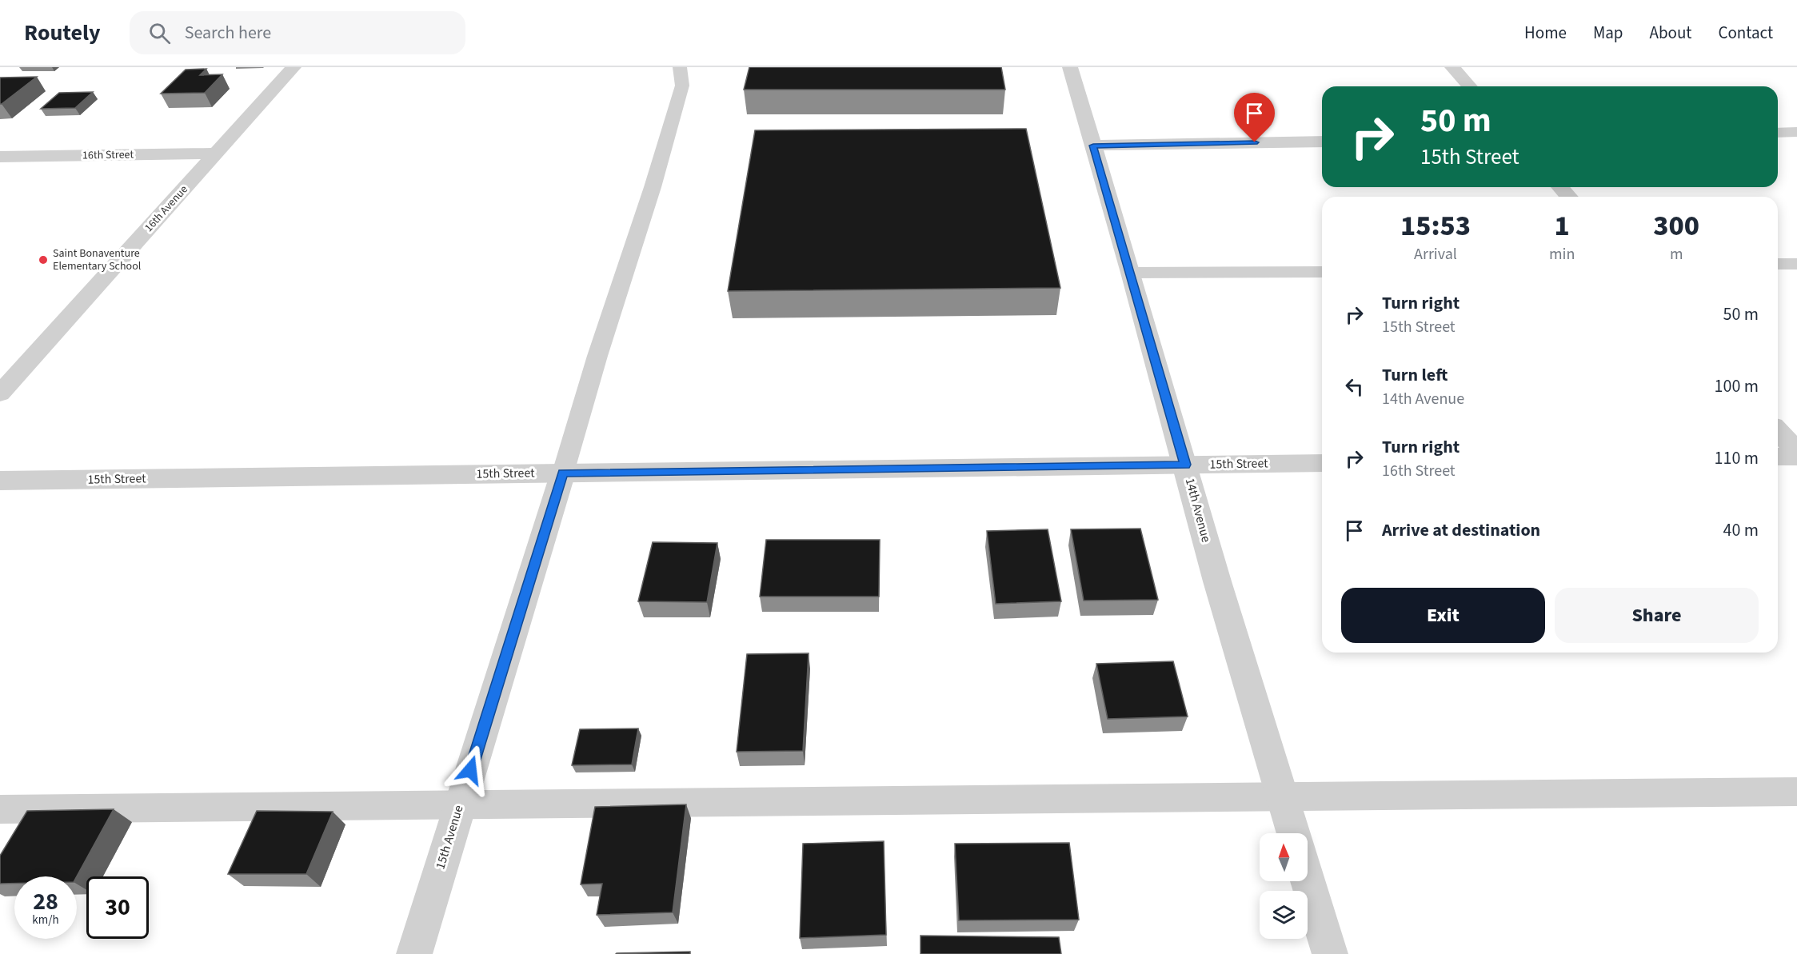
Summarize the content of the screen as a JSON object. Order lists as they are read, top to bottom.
{
  "streets": {
    "street": [
      "16th Street",
      "16th Avenue",
      "15th Street",
      "14th Avenue",
      "15th Avenue"
    ]
  },
  "crossings": [
    ["16th Street", "16th Avenue"],
    ["15th Street", "14th Avenue"],
    ["15th Street", "15th Avenue"]
  ],
  "places": ["Saint Bonaventure Elementary School"],
  "north": "top",
  "page": {
    "header": "Routely",
    "search": "Search here",
    "nav": [
      "Home",
      "Map",
      "About",
      "Contact"
    ],
    "turn": ["50 m", "15th Street"],
    "eta": [
      "15:53",
      "Arrival",
      "1",
      "min",
      "300",
      "m"
    ],
    "list": [
      {
        "name": "Turn right",
        "note": "15th Street",
        "value": "50 m"
      },
      {
        "name": "Turn left",
        "note": "14th Avenue",
        "value": "100 m"
      },
      {
        "name": "Turn right",
        "note": "16th Street",
        "value": "110 m"
      },
      {
        "name": "Arrive at destination",
        "value": "40 m"
      }
    ],
    "buttons": ["Exit", "Share"],
    "speed": "28 km/h",
    "limit": "30"
  }
}
